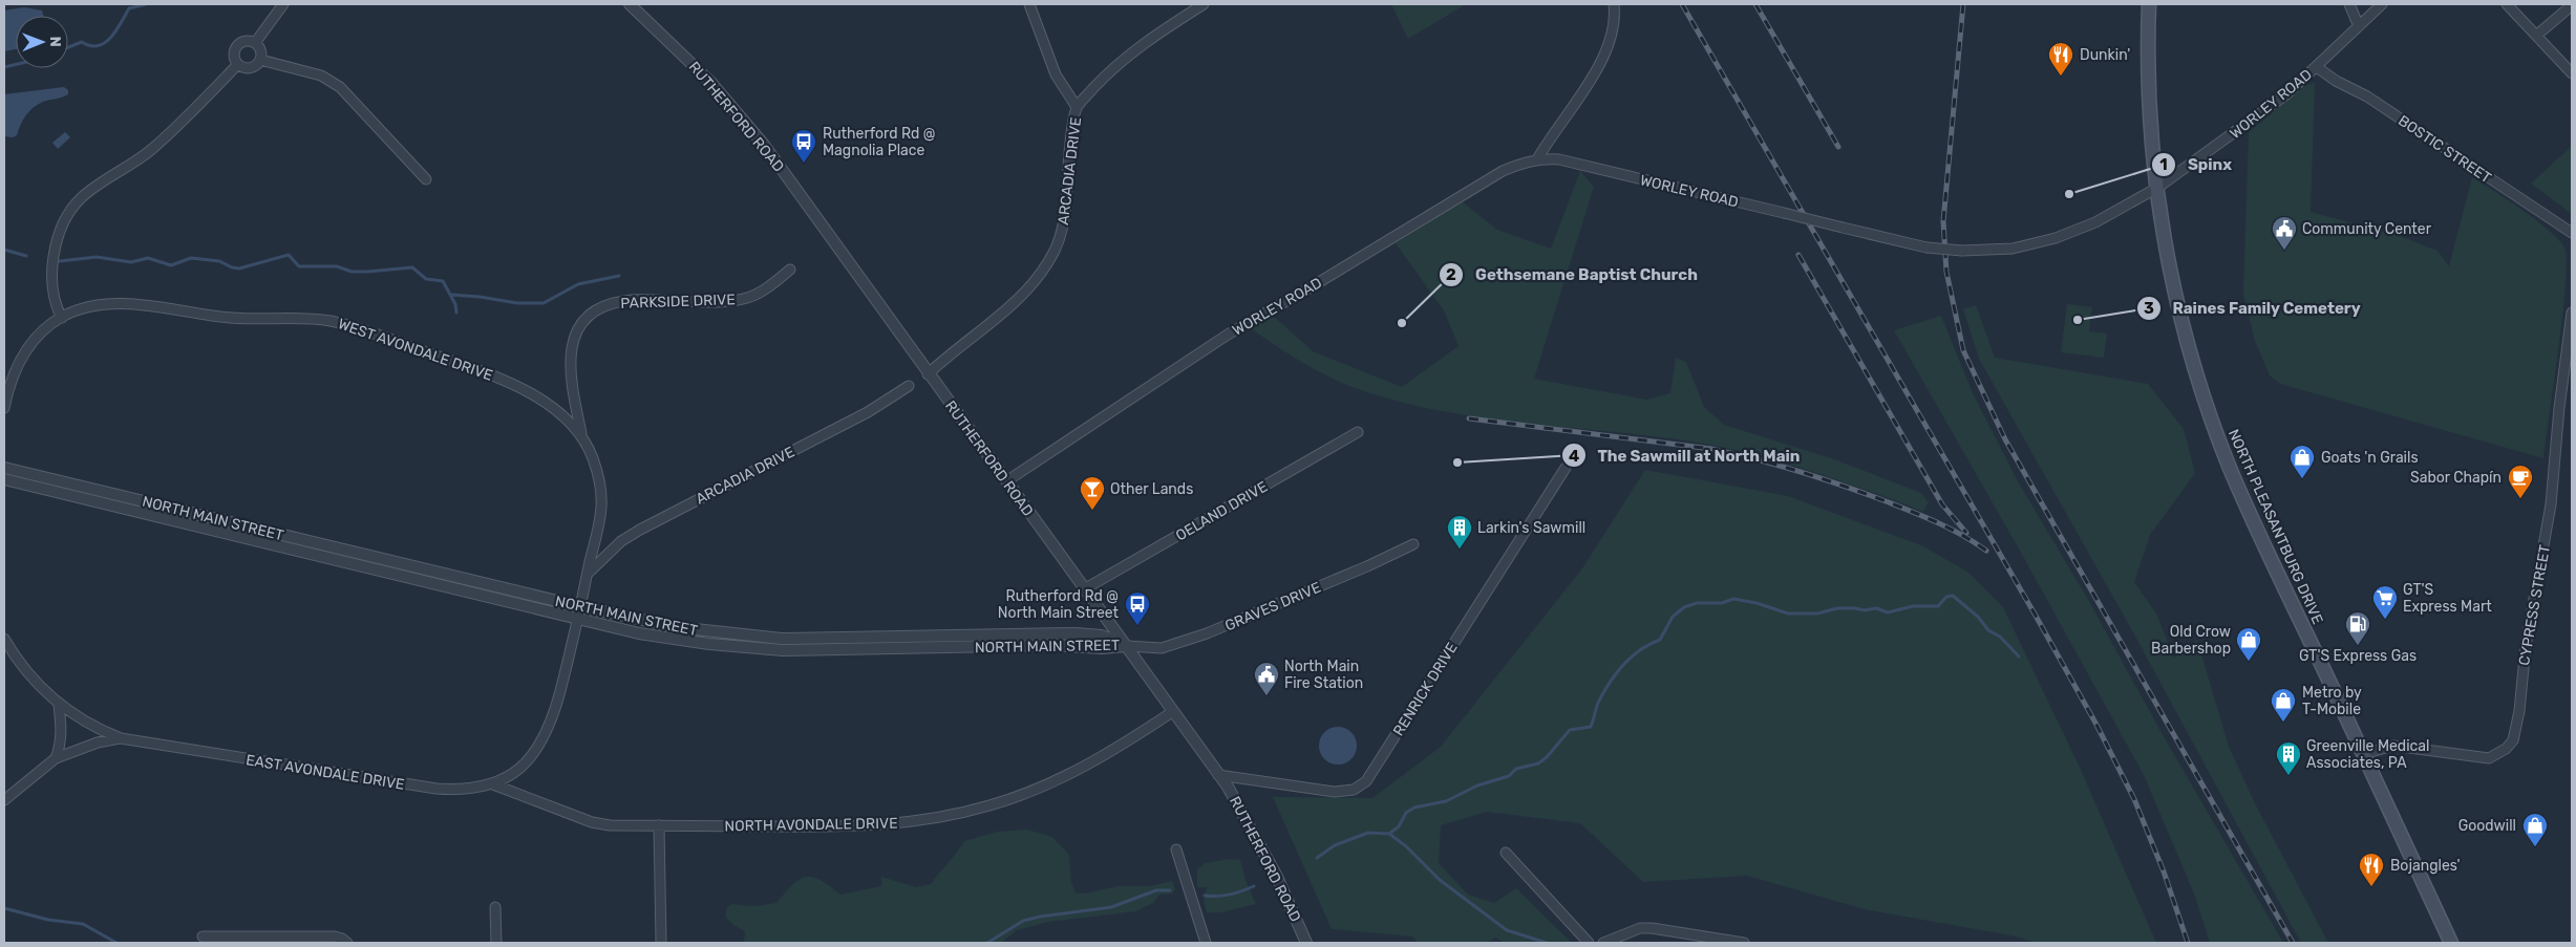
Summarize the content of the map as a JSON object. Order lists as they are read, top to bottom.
{
  "streets": {
    "main road": ["NORTH PLEASANTBURG DRIVE"],
    "street": [
      "WORLEY ROAD",
      "RUTHERFORD ROAD",
      "BOSTIC STREET",
      "ARCADIA DRIVE",
      "PARKSIDE DRIVE",
      "WEST AVONDALE DRIVE",
      "OELAND DRIVE",
      "NORTH MAIN STREET",
      "CYPRESS STREET",
      "GRAVES DRIVE",
      "RENRICK DRIVE",
      "EAST AVONDALE DRIVE",
      "NORTH AVONDALE DRIVE"
    ]
  },
  "crossings": [
    ["WORLEY ROAD", "RUTHERFORD ROAD"],
    ["WORLEY ROAD", "BOSTIC STREET"],
    ["WORLEY ROAD", "NORTH PLEASANTBURG DRIVE"],
    ["RUTHERFORD ROAD", "ARCADIA DRIVE"],
    ["RUTHERFORD ROAD", "OELAND DRIVE"],
    ["RUTHERFORD ROAD", "NORTH MAIN STREET"],
    ["RUTHERFORD ROAD", "GRAVES DRIVE"],
    ["RUTHERFORD ROAD", "RENRICK DRIVE"],
    ["RUTHERFORD ROAD", "NORTH AVONDALE DRIVE"],
    ["ARCADIA DRIVE", "WEST AVONDALE DRIVE"],
    ["PARKSIDE DRIVE", "WEST AVONDALE DRIVE"],
    ["WEST AVONDALE DRIVE", "NORTH MAIN STREET"],
    ["WEST AVONDALE DRIVE", "EAST AVONDALE DRIVE"],
    ["NORTH MAIN STREET", "GRAVES DRIVE"],
    ["NORTH MAIN STREET", "EAST AVONDALE DRIVE"],
    ["NORTH PLEASANTBURG DRIVE", "CYPRESS STREET"],
    ["EAST AVONDALE DRIVE", "NORTH AVONDALE DRIVE"]
  ],
  "places": {
    "restaurant": ["Dunkin'", "Bojangles'"],
    "bus stop": ["Rutherford Rd @ Magnolia Place", "Rutherford Rd @ North Main Street"],
    "other": [
      "Spinx",
      "Raines Family Cemetery",
      "Gethsemane Baptist Church",
      "The Sawmill at North Main"
    ],
    "public building": ["Community Center", "North Main Fire Station"],
    "shop": [
      "Goats 'n Grails",
      "Old Crow Barbershop",
      "Metro by T-Mobile",
      "Goodwill"
    ],
    "cafe": ["Sabor Chapín"],
    "bar": ["Other Lands"],
    "building": ["Larkin's Sawmill", "Greenville Medical Associates, PA"],
    "supermarket": ["GT'S Express Mart"],
    "fuel station": ["GT'S Express Gas"]
  },
  "north": "right"
}
